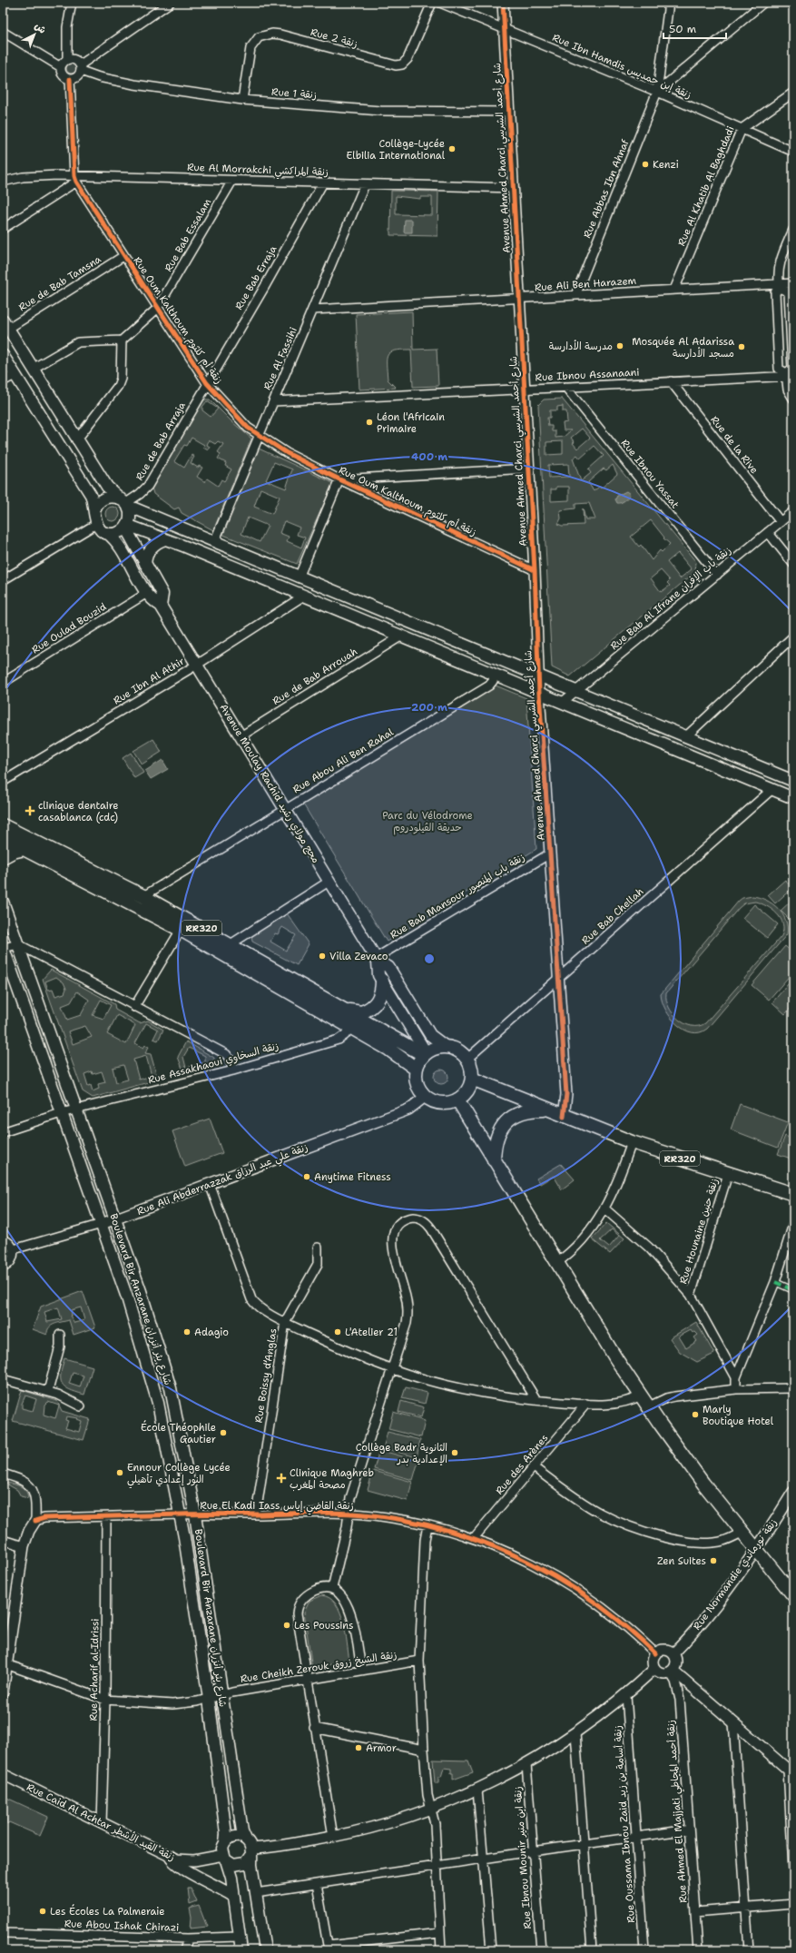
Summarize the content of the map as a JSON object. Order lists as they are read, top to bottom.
{
  "streets": {
    "main road": ["Avenue Moulay Rachid محج مولاي رشيد", "RR320", "Boulevard Bir Anzarane شارع بئر أنزران"],
    "street": [
      "Rue 2 زنقة",
      "Rue Ibn Hamdis زنقة إبن حمديس",
      "Rue 1 زنقة",
      "Avenue Ahmed Charci شارع أحمد الشرسي",
      "Rue Al Morrakchi زنقة المراكشي",
      "Rue Al Khatib Al Baghdadi",
      "Rue Abbas Ibn Ahnaf",
      "Rue Bab Essalam",
      "Rue Bab Erraja",
      "Rue de Bab Tamsna",
      "Rue Ali Ben Harazem",
      "Rue Oum Kalthoum زنقة أم كلثوم",
      "Rue Al Fassihi",
      "Rue Ibnou Assanaani",
      "Rue de Bab Arraja",
      "Rue de la Rive",
      "Rue Ibnou Yassat",
      "Rue Bab Al Ifrane زنقة باب الإفران",
      "Rue Oulad Bouzid",
      "Rue de Bab Arrouah",
      "Rue Ibn Al Athir",
      "Rue Abou Ali Ben Rahal",
      "Rue Bab Mansour زنقة باب المنصور",
      "Rue Bab Chellah",
      "Rue Assakhaoui زنقة السخاوي",
      "Rue Ali Abderrazzak زنقة علي عبد الرزاق",
      "Rue Hounaine زنقة حنين",
      "Rue Boissy d’Anglas",
      "Rue des Arènes",
      "Rue El Kadi Iass زنقة القاضي إياس",
      "Rue Normandie زنقة نورماندي",
      "Rue Cheikh Zerouk زنقة الشيخ زروق",
      "Rue Acharif al-Idrissi",
      "Rue Ahmed El Majjati زنقة أحمد المجاطي",
      "Rue Caid Al Achtar زنقة القيد الأشطر",
      "Rue Oussama Ibnou Zaid زنقة أسامة بن زيد",
      "Rue Ibnou Mounir زنقة ابن منير",
      "Rue Abou Ishak Chirazi"
    ]
  },
  "crossings": [
    ["Rue 2 زنقة", "Rue 1 زنقة"],
    ["Rue Ibn Hamdis زنقة إبن حمديس", "Avenue Ahmed Charci شارع أحمد الشرسي"],
    ["Rue Ibn Hamdis زنقة إبن حمديس", "Rue Al Khatib Al Baghdadi"],
    ["Rue Ibn Hamdis زنقة إبن حمديس", "Rue Abbas Ibn Ahnaf"],
    ["Rue 1 زنقة", "Avenue Ahmed Charci شارع أحمد الشرسي"],
    ["Rue 1 زنقة", "Rue Oum Kalthoum زنقة أم كلثوم"],
    ["Avenue Ahmed Charci شارع أحمد الشرسي", "Rue Al Morrakchi زنقة المراكشي"],
    ["Avenue Ahmed Charci شارع أحمد الشرسي", "Rue Ali Ben Harazem"],
    ["Avenue Ahmed Charci شارع أحمد الشرسي", "Rue Oum Kalthoum زنقة أم كلثوم"],
    ["Avenue Ahmed Charci شارع أحمد الشرسي", "Rue Ibnou Assanaani"],
    ["Avenue Ahmed Charci شارع أحمد الشرسي", "Rue Bab Mansour زنقة باب المنصور"],
    ["Avenue Ahmed Charci شارع أحمد الشرسي", "Rue Bab Chellah"],
    ["Avenue Ahmed Charci شارع أحمد الشرسي", "RR320"],
    ["Rue Al Morrakchi زنقة المراكشي", "Rue Bab Essalam"],
    ["Rue Al Morrakchi زنقة المراكشي", "Rue Bab Erraja"],
    ["Rue Al Morrakchi زنقة المراكشي", "Rue Oum Kalthoum زنقة أم كلثوم"],
    ["Rue Al Morrakchi زنقة المراكشي", "Rue Al Fassihi"],
    ["Rue Al Khatib Al Baghdadi", "Rue Ali Ben Harazem"],
    ["Rue Abbas Ibn Ahnaf", "Rue Ali Ben Harazem"],
    ["Rue Bab Essalam", "Rue Oum Kalthoum زنقة أم كلثوم"],
    ["Rue Bab Erraja", "Rue Oum Kalthoum زنقة أم كلثوم"],
    ["Rue Bab Erraja", "Rue de Bab Arraja"],
    ["Rue de Bab Tamsna", "Rue Oum Kalthoum زنقة أم كلثوم"],
    ["Rue Ali Ben Harazem", "Rue Al Fassihi"],
    ["Rue Oum Kalthoum زنقة أم كلثوم", "Rue Al Fassihi"],
    ["Rue Oum Kalthoum زنقة أم كلثوم", "Rue de Bab Arraja"],
    ["Rue Al Fassihi", "Rue Ibnou Assanaani"],
    ["Rue Ibnou Assanaani", "Rue de la Rive"],
    ["Rue Ibnou Assanaani", "Rue Ibnou Yassat"],
    ["Rue de Bab Arraja", "Avenue Moulay Rachid محج مولاي رشيد"],
    ["Rue de la Rive", "Rue Bab Al Ifrane زنقة باب الإفران"],
    ["Rue Ibnou Yassat", "Rue Bab Al Ifrane زنقة باب الإفران"],
    ["Rue Oulad Bouzid", "Avenue Moulay Rachid محج مولاي رشيد"],
    ["Rue de Bab Arrouah", "Avenue Moulay Rachid محج مولاي رشيد"],
    ["Rue Ibn Al Athir", "Avenue Moulay Rachid محج مولاي رشيد"],
    ["Rue Abou Ali Ben Rahal", "Avenue Moulay Rachid محج مولاي رشيد"],
    ["Rue Abou Ali Ben Rahal", "RR320"],
    ["Avenue Moulay Rachid محج مولاي رشيد", "Rue Bab Mansour زنقة باب المنصور"],
    ["Avenue Moulay Rachid محج مولاي رشيد", "Rue Bab Chellah"],
    ["Avenue Moulay Rachid محج مولاي رشيد", "RR320"],
    ["Avenue Moulay Rachid محج مولاي رشيد", "Rue Ali Abderrazzak زنقة علي عبد الرزاق"],
    ["Rue Bab Chellah", "RR320"],
    ["Rue Bab Chellah", "Rue Ali Abderrazzak زنقة علي عبد الرزاق"],
    ["RR320", "Rue Assakhaoui زنقة السخاوي"],
    ["RR320", "Rue Ali Abderrazzak زنقة علي عبد الرزاق"],
    ["RR320", "Rue Hounaine زنقة حنين"],
    ["Rue Assakhaoui زنقة السخاوي", "Boulevard Bir Anzarane شارع بئر أنزران"],
    ["Rue Ali Abderrazzak زنقة علي عبد الرزاق", "Boulevard Bir Anzarane شارع بئر أنزران"],
    ["Boulevard Bir Anzarane شارع بئر أنزران", "Rue El Kadi Iass زنقة القاضي إياس"],
    ["Boulevard Bir Anzarane شارع بئر أنزران", "Rue Cheikh Zerouk زنقة الشيخ زروق"],
    ["Boulevard Bir Anzarane شارع بئر أنزران", "Rue Caid Al Achtar زنقة القيد الأشطر"],
    ["Rue Boissy d’Anglas", "Rue El Kadi Iass زنقة القاضي إياس"],
    ["Rue des Arènes", "Rue El Kadi Iass زنقة القاضي إياس"],
    ["Rue El Kadi Iass زنقة القاضي إياس", "Rue Normandie زنقة نورماندي"],
    ["Rue El Kadi Iass زنقة القاضي إياس", "Rue Acharif al-Idrissi"],
    ["Rue El Kadi Iass زنقة القاضي إياس", "Rue Ahmed El Majjati زنقة أحمد المجاطي"],
    ["Rue Normandie زنقة نورماندي", "Rue Ahmed El Majjati زنقة أحمد المجاطي"],
    ["Rue Cheikh Zerouk زنقة الشيخ زروق", "Rue Acharif al-Idrissi"],
    ["Rue Acharif al-Idrissi", "Rue Caid Al Achtar زنقة القيد الأشطر"]
  ],
  "parks": ["Parc du Vélodrome حديقة الڤيلودروم"],
  "places": {
    "other": [
      "Collège-Lycée Elbilia International",
      "Kenzi",
      "مدرسة الأدارسة",
      "Mosquée Al Adarissa مسجد الأدارسة",
      "Léon l'Africain Primaire",
      "Villa Zevaco",
      "Anytime Fitness",
      "Adagio",
      "L'Atelier 21",
      "Marly Boutique Hotel",
      "École Théophile Gautier",
      "Collège Badr الثانوية الإعدادية بدر",
      "Ennour Collège Lycée النور إعدادي تأهيلي",
      "Zen Suites",
      "Les Poussins",
      "Armor",
      "Les Écoles La Palmeraie"
    ],
    "health": ["clinique dentaire casablanca (cdc)", "Clinique Maghreb مصحة المغرب"]
  },
  "scale_bar": "50 m",
  "north": "top right",
  "rings": ["400 m", "200 m"]
}
